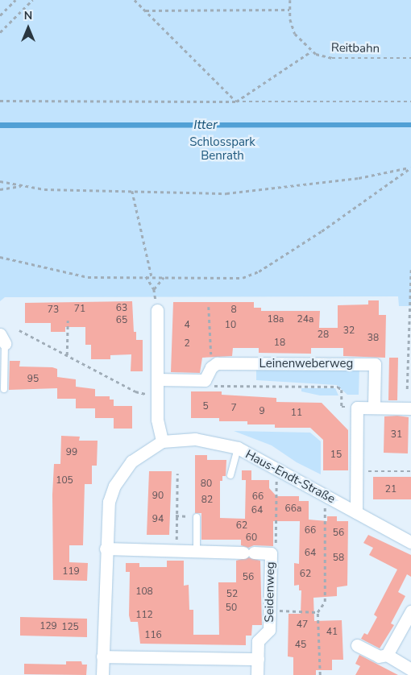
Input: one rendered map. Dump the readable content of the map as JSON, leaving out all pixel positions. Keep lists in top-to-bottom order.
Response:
{
  "streets": {
    "street": ["Leinenweberweg", "Haus-Endt-Straße", "Seidenweg"],
    "path": ["Reitbahn"]
  },
  "crossings": [
    ["Haus-Endt-Straße", "Seidenweg"]
  ],
  "water": ["Itter"],
  "parks": ["Schlosspark Benrath"],
  "house_numbers": [
    "63",
    "71",
    "73",
    "8",
    "18a",
    "24a",
    "65",
    "4",
    "10",
    "32",
    "28",
    "38",
    "18",
    "2",
    "95",
    "5",
    "7",
    "9",
    "11",
    "31",
    "99",
    "15",
    "105",
    "80",
    "21",
    "90",
    "66",
    "82",
    "66a",
    "64",
    "94",
    "62",
    "66",
    "56",
    "60",
    "64",
    "58",
    "119",
    "62",
    "56",
    "108",
    "52",
    "50",
    "112",
    "47",
    "129",
    "125",
    "41",
    "116",
    "45"
  ],
  "north": "top"
}
